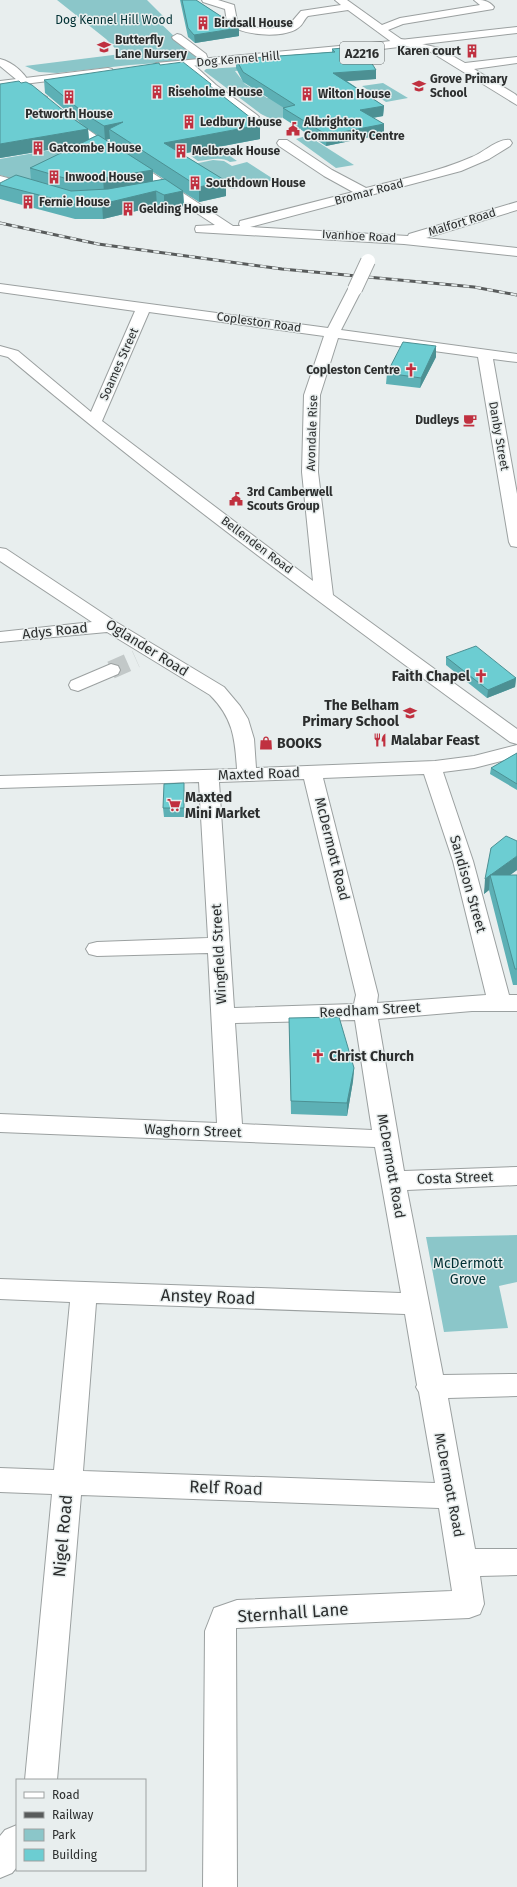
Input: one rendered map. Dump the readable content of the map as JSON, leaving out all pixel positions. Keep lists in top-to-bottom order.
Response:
{
  "streets": {
    "street": [
      "A2216",
      "Dog Kennel Hill",
      "Bromar Road",
      "Malfort Road",
      "Ivanhoe Road",
      "Copleston Road",
      "Soames Street",
      "Avondale Rise",
      "Danby Street",
      "Bellenden Road",
      "Adys Road",
      "Oglander Road",
      "Maxted Road",
      "McDermott Road",
      "Sandison Street",
      "Wingfield Street",
      "Reedham Street",
      "Waghorn Street",
      "Costa Street",
      "Anstey Road",
      "Relf Road",
      "Nigel Road",
      "Sternhall Lane"
    ]
  },
  "crossings": [
    ["A2216", "Dog Kennel Hill"],
    ["Bromar Road", "Ivanhoe Road"],
    ["Malfort Road", "Ivanhoe Road"],
    ["Ivanhoe Road", "Avondale Rise"],
    ["Copleston Road", "Soames Street"],
    ["Copleston Road", "Avondale Rise"],
    ["Copleston Road", "Danby Street"],
    ["Soames Street", "Bellenden Road"],
    ["Avondale Rise", "Bellenden Road"],
    ["Adys Road", "Oglander Road"],
    ["Oglander Road", "Maxted Road"],
    ["Maxted Road", "McDermott Road"],
    ["Maxted Road", "Sandison Street"],
    ["Maxted Road", "Wingfield Street"],
    ["McDermott Road", "Reedham Street"],
    ["McDermott Road", "Waghorn Street"],
    ["McDermott Road", "Costa Street"],
    ["McDermott Road", "Anstey Road"],
    ["McDermott Road", "Relf Road"],
    ["McDermott Road", "Sternhall Lane"],
    ["Sandison Street", "Reedham Street"],
    ["Wingfield Street", "Reedham Street"],
    ["Wingfield Street", "Waghorn Street"],
    ["Anstey Road", "Nigel Road"],
    ["Relf Road", "Nigel Road"]
  ],
  "parks": ["Dog Kennel Hill Wood", "McDermott Grove"],
  "places": {
    "building": [
      "Birdsall House",
      "Karen court",
      "Riseholme House",
      "Wilton House",
      "Petworth House",
      "Ledbury House",
      "Gatcombe House",
      "Melbreak House",
      "Inwood House",
      "Southdown House",
      "Fernie House",
      "Gelding House"
    ],
    "school or university": ["Butterfly Lane Nursery", "Grove Primary School", "The Belham Primary School"],
    "public building": ["Albrighton Community Centre", "3rd Camberwell Scouts Group"],
    "church": ["Copleston Centre", "Faith Chapel", "Christ Church"],
    "cafe": ["Dudleys"],
    "restaurant": ["Malabar Feast"],
    "shop": ["BOOKS"],
    "supermarket": ["Maxted Mini Market"]
  },
  "legend": [
    "Road",
    "Railway",
    "Park",
    "Building"
  ]
}
